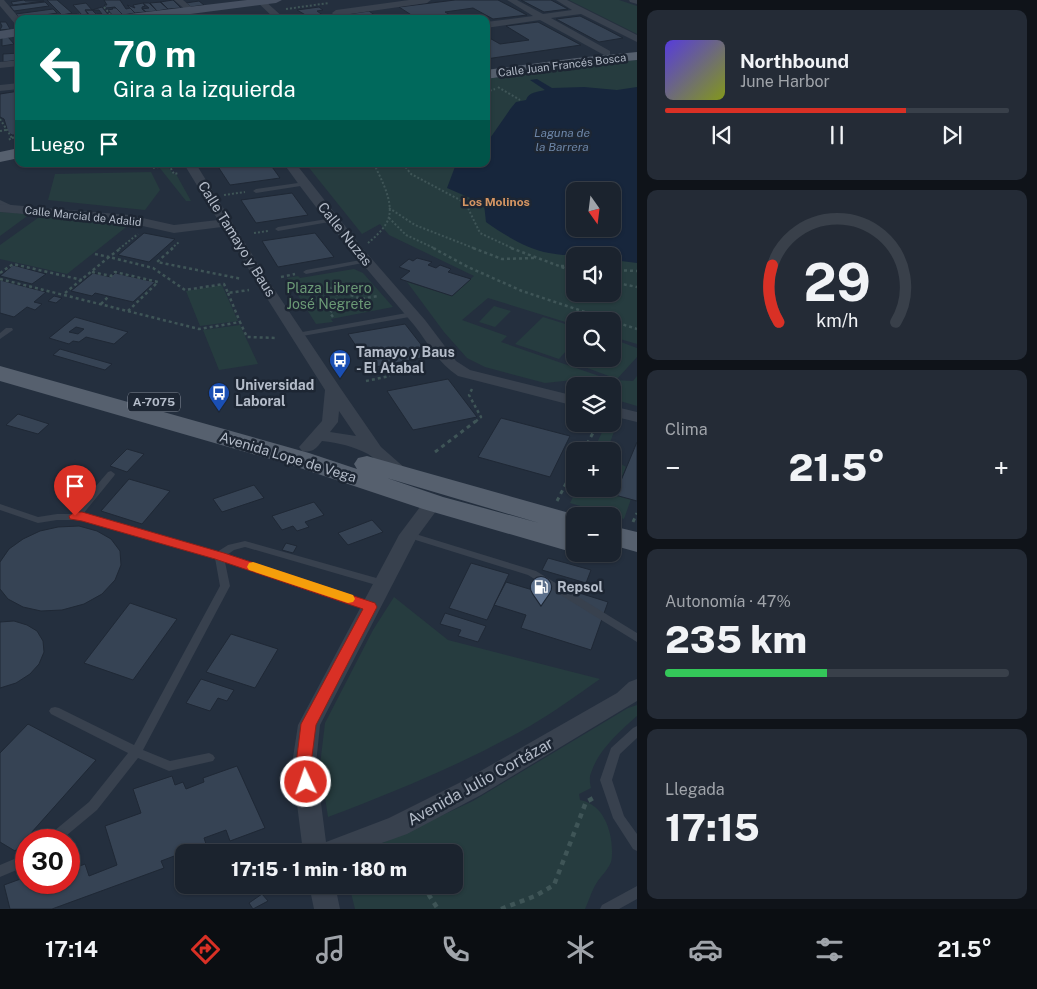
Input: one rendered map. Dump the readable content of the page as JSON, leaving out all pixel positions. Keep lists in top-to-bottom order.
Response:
{
  "streets": {
    "main road": ["Calle Juan Francés Bosca", "A-7075", "Avenida Lope de Vega"],
    "street": [
      "Calle Marcial de Adalid",
      "Calle Nuzas",
      "Calle Tamayo y Baus",
      "Avenida Julio Cortázar"
    ]
  },
  "crossings": [
    ["Calle Marcial de Adalid", "Calle Tamayo y Baus"],
    ["Calle Tamayo y Baus", "Avenida Lope de Vega"]
  ],
  "districts": ["Los Molinos"],
  "water": ["Laguna de la Barrera"],
  "parks": ["Plaza Librero José Negrete"],
  "places": {
    "bus stop": ["Tamayo y Baus - El Atabal", "Universidad Laboral"],
    "fuel station": ["Repsol"]
  },
  "north": "bottom",
  "page": {
    "turn": ["70 m", "Gira a la izquierda"],
    "song": ["Northbound", "June Harbor"],
    "then": "Luego",
    "map_buttons": ["+", "−"],
    "tile": [
      "Clima",
      ["Autonomía · 47%", "235 km"],
      ["Llegada", "17:15"]
    ],
    "heat": ["−", "21.5°", "+"],
    "limit": "30",
    "trip": "17:15 · 1 min · 180 m",
    "tabs": ["17:14", "21.5°"],
    "gauge": ["29", "km/h"]
  }
}
